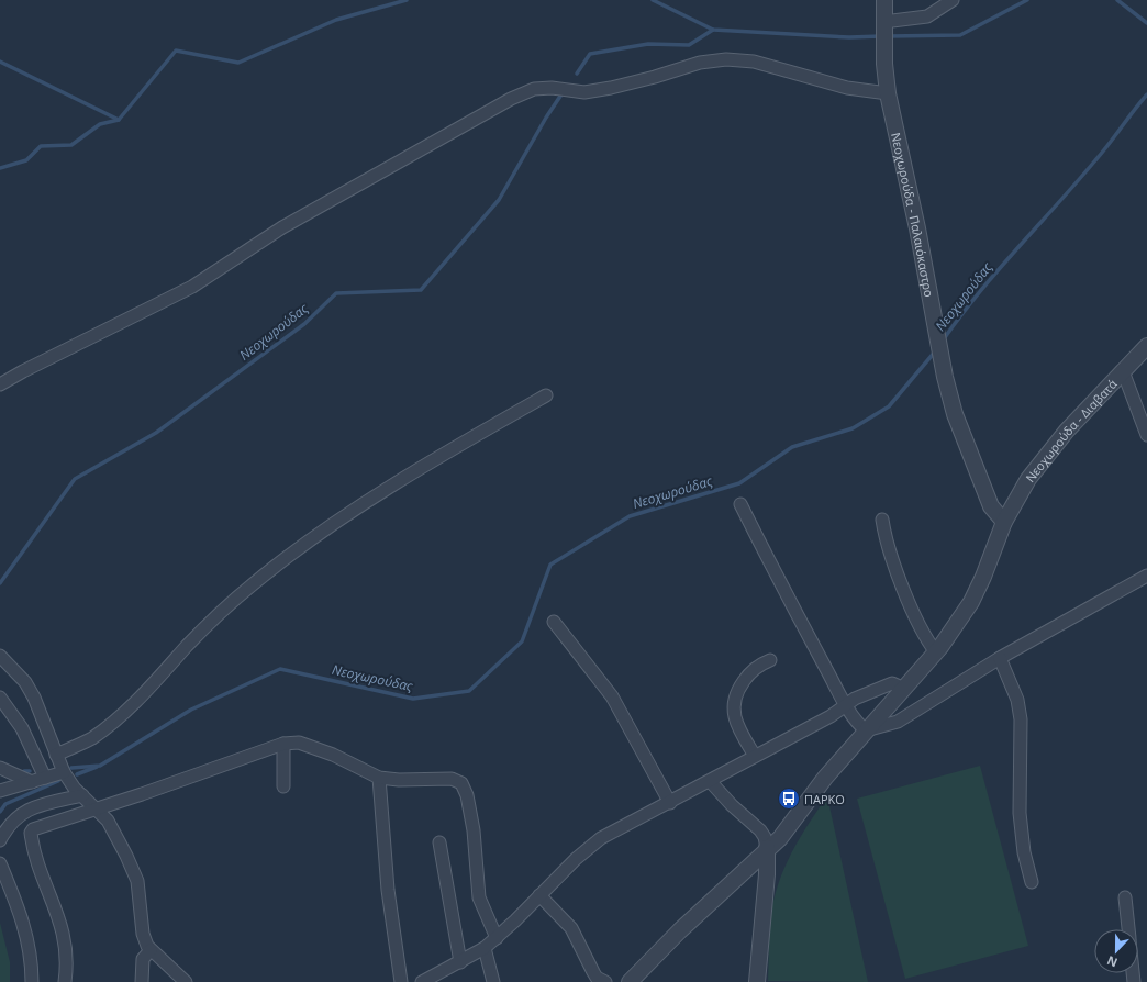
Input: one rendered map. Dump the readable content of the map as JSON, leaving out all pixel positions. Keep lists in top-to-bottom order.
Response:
{
  "streets": {
    "street": ["Νεοχωρούδα - Παλαιόκαστρο", "Νεοχωρούδα - Διαβατά"]
  },
  "crossings": [
    ["Νεοχωρούδα - Παλαιόκαστρο", "Νεοχωρούδα - Διαβατά"]
  ],
  "water": ["Νεοχωρούδας"],
  "places": {
    "bus stop": ["ΠΑΡΚΟ"]
  },
  "north": "bottom"
}
